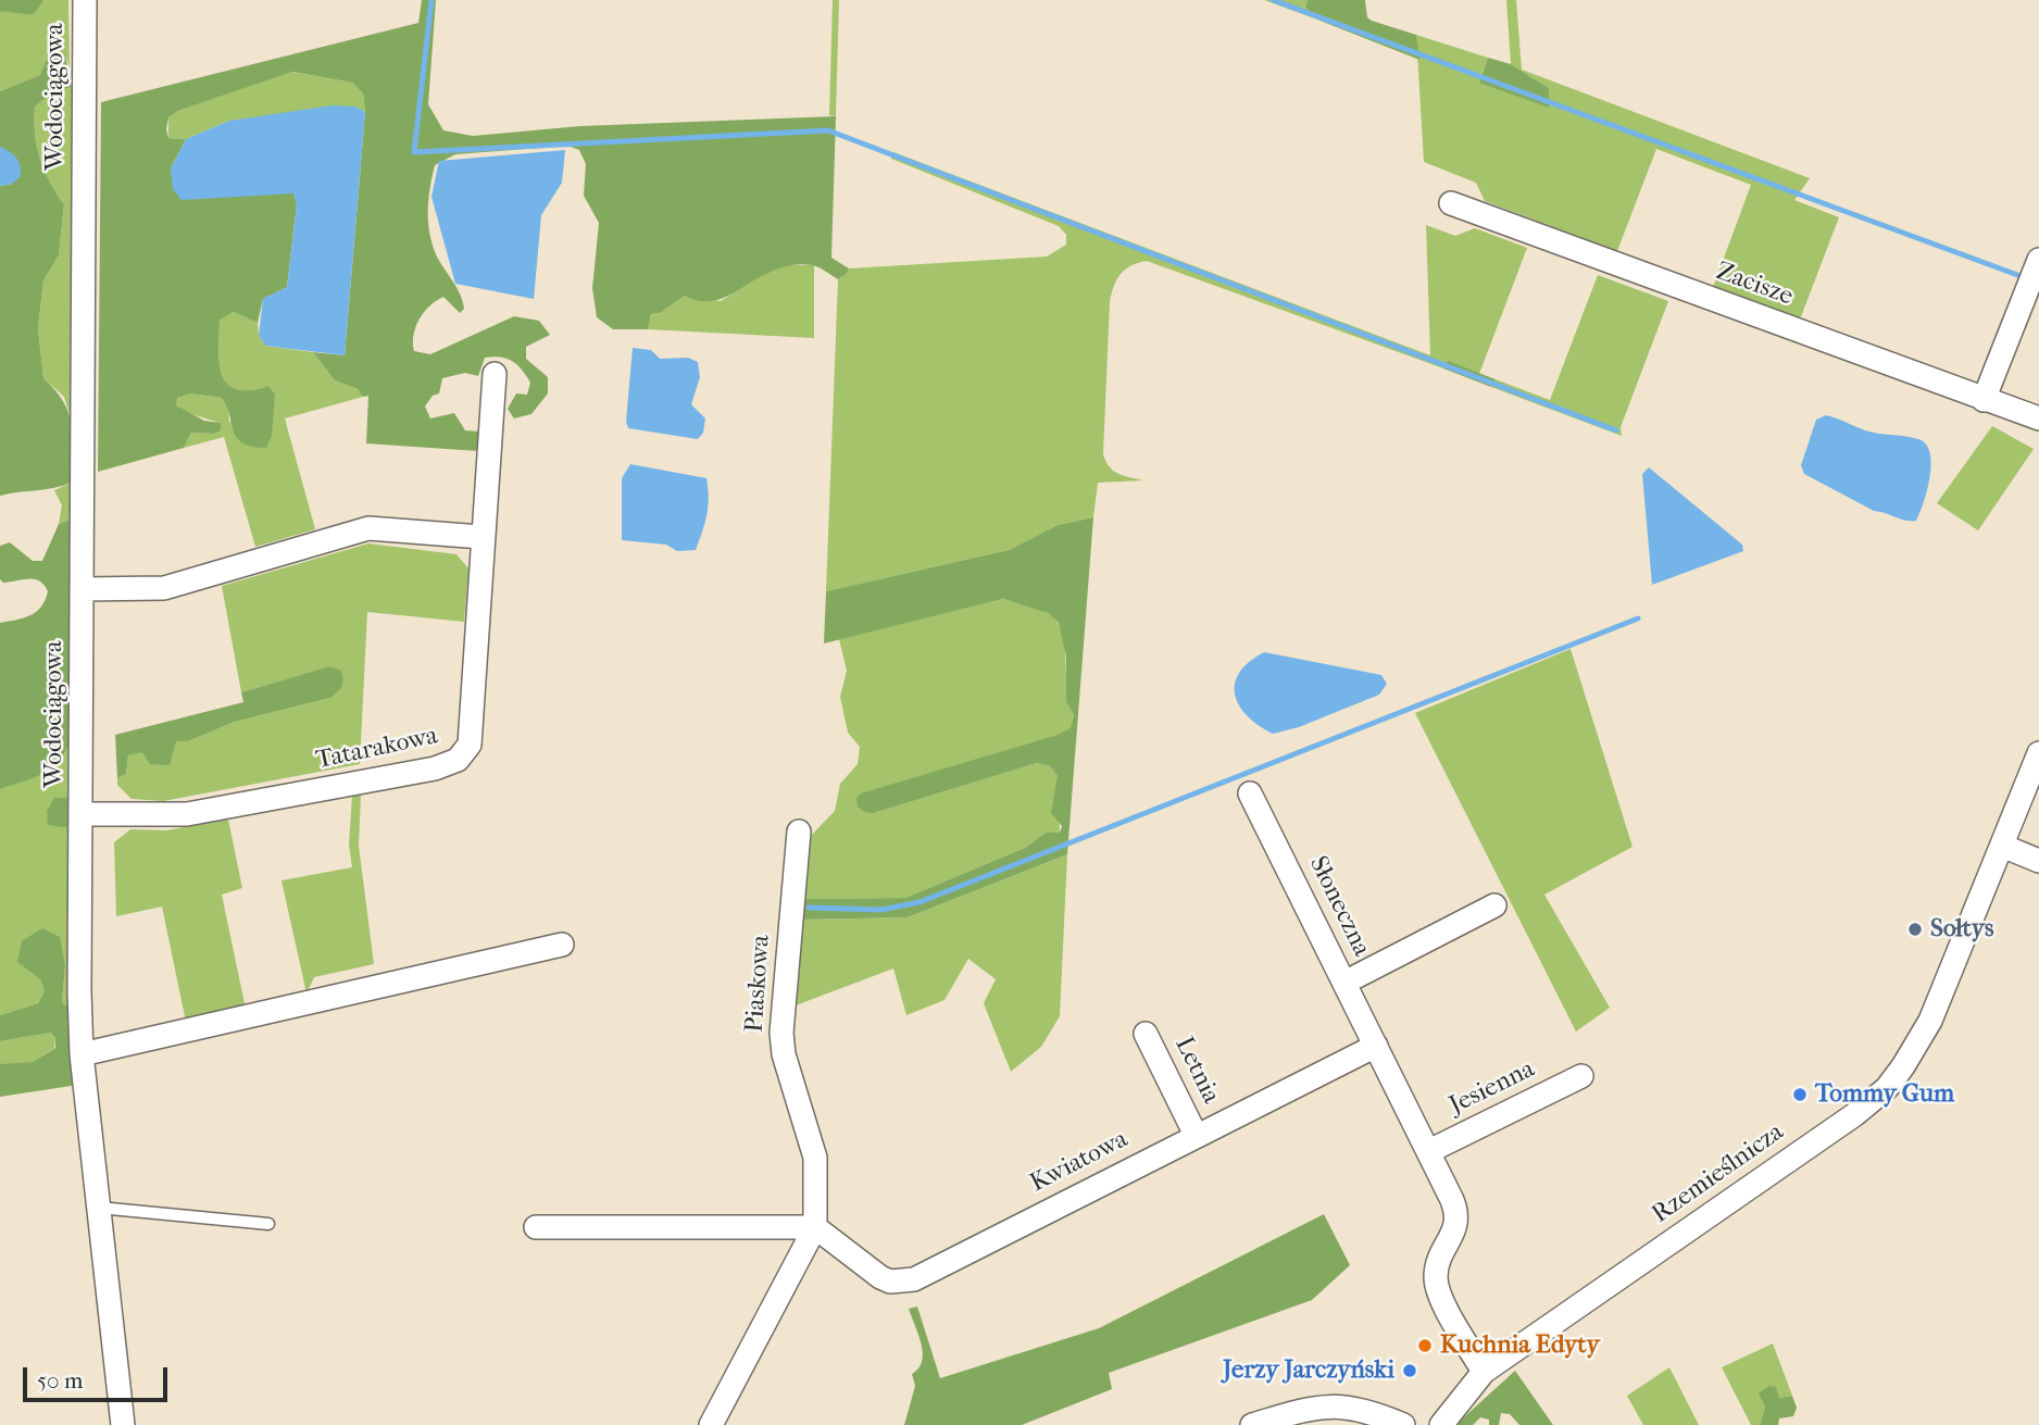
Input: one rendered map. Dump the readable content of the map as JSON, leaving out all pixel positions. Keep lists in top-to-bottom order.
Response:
{
  "streets": {
    "street": [
      "Wodociągowa",
      "Zacisze",
      "Tatarakowa",
      "Słoneczna",
      "Piaskowa",
      "Letnia",
      "Jesienna",
      "Kwiatowa",
      "Rzemieślnicza"
    ]
  },
  "crossings": [
    ["Wodociągowa", "Tatarakowa"],
    ["Słoneczna", "Jesienna"],
    ["Słoneczna", "Kwiatowa"],
    ["Słoneczna", "Rzemieślnicza"],
    ["Piaskowa", "Kwiatowa"],
    ["Letnia", "Kwiatowa"]
  ],
  "places": [
    "Sołtys",
    "Tommy Gum",
    "Kuchnia Edyty",
    "Jerzy Jarczyński"
  ],
  "scale_bar": "50 m"
}
